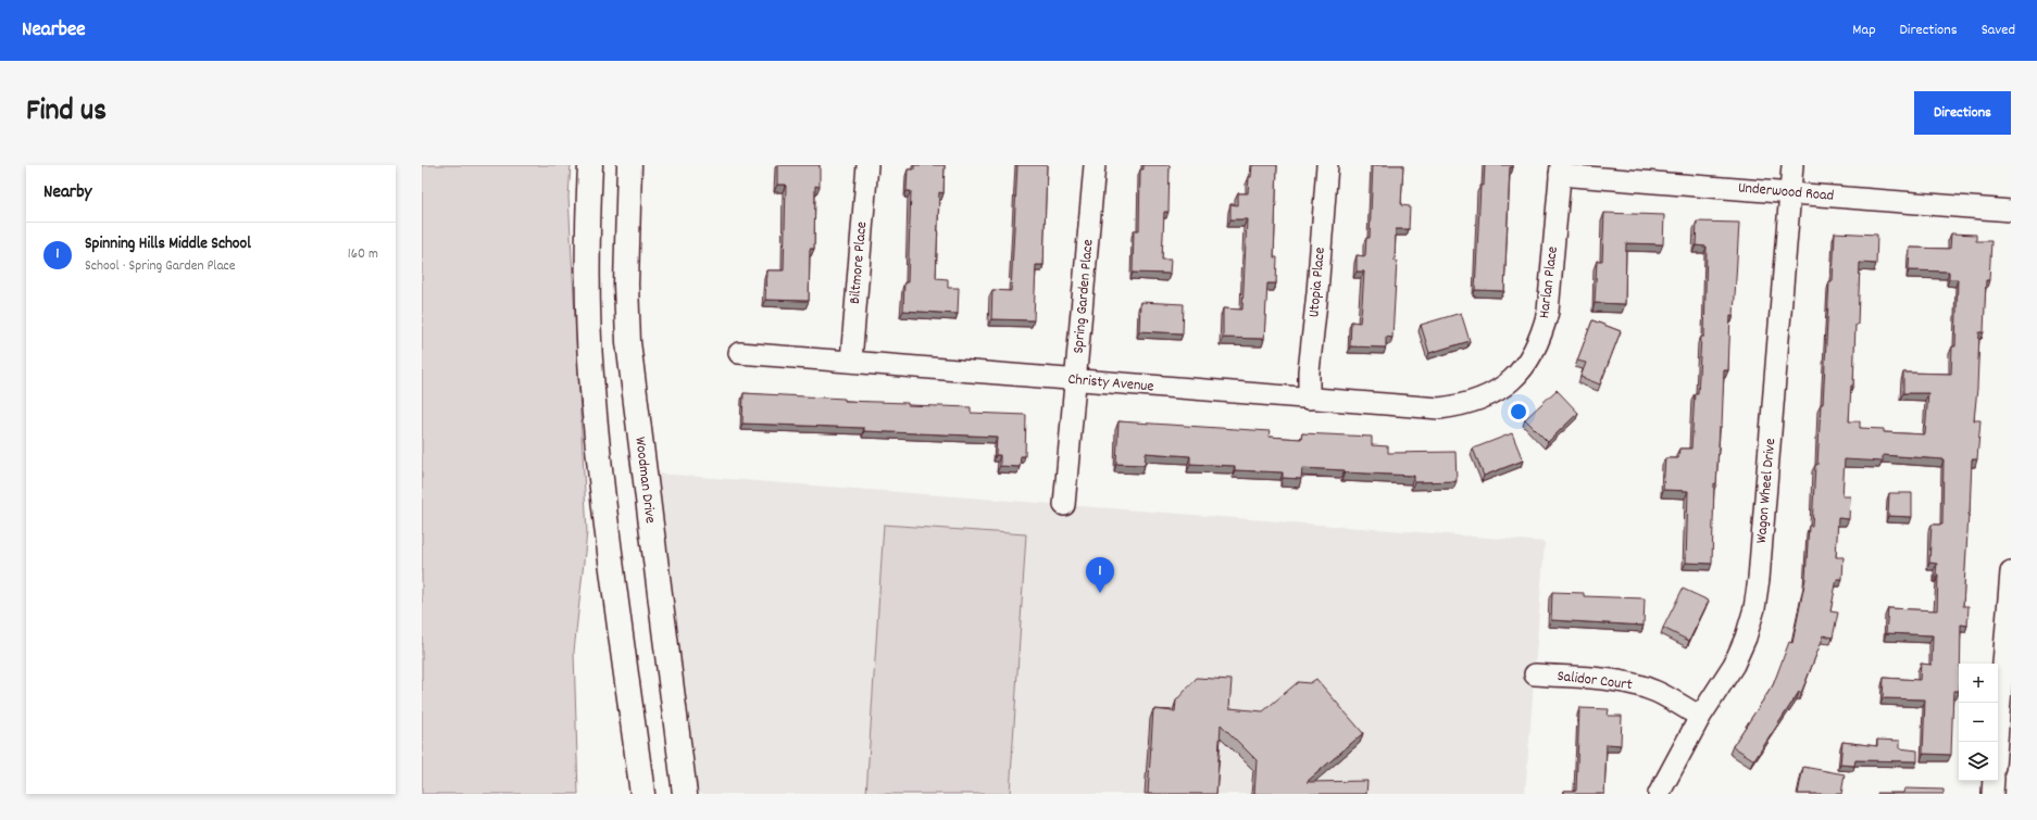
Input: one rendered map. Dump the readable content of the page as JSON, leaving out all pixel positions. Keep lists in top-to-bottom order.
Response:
{
  "streets": {
    "main road": ["Woodman Drive"],
    "street": [
      "Underwood Road",
      "Biltmore Place",
      "Utopia Place",
      "Harlan Place",
      "Spring Garden Place",
      "Christy Avenue",
      "Wagon Wheel Drive",
      "Salidor Court"
    ]
  },
  "crossings": [
    ["Underwood Road", "Harlan Place"],
    ["Underwood Road", "Wagon Wheel Drive"],
    ["Biltmore Place", "Christy Avenue"],
    ["Utopia Place", "Christy Avenue"],
    ["Harlan Place", "Christy Avenue"],
    ["Spring Garden Place", "Christy Avenue"],
    ["Wagon Wheel Drive", "Salidor Court"]
  ],
  "page": {
    "header": "Nearbee",
    "nav": ["Map", "Directions", "Saved"],
    "title": "Find us",
    "buttons": "Directions",
    "heading": "Nearby",
    "list": [
      {
        "mark": "1",
        "name": "Spinning Hills Middle School",
        "note": "School · Spring Garden Place",
        "value": "160 m"
      }
    ],
    "pins": "1",
    "map_buttons": ["+", "−"]
  }
}
